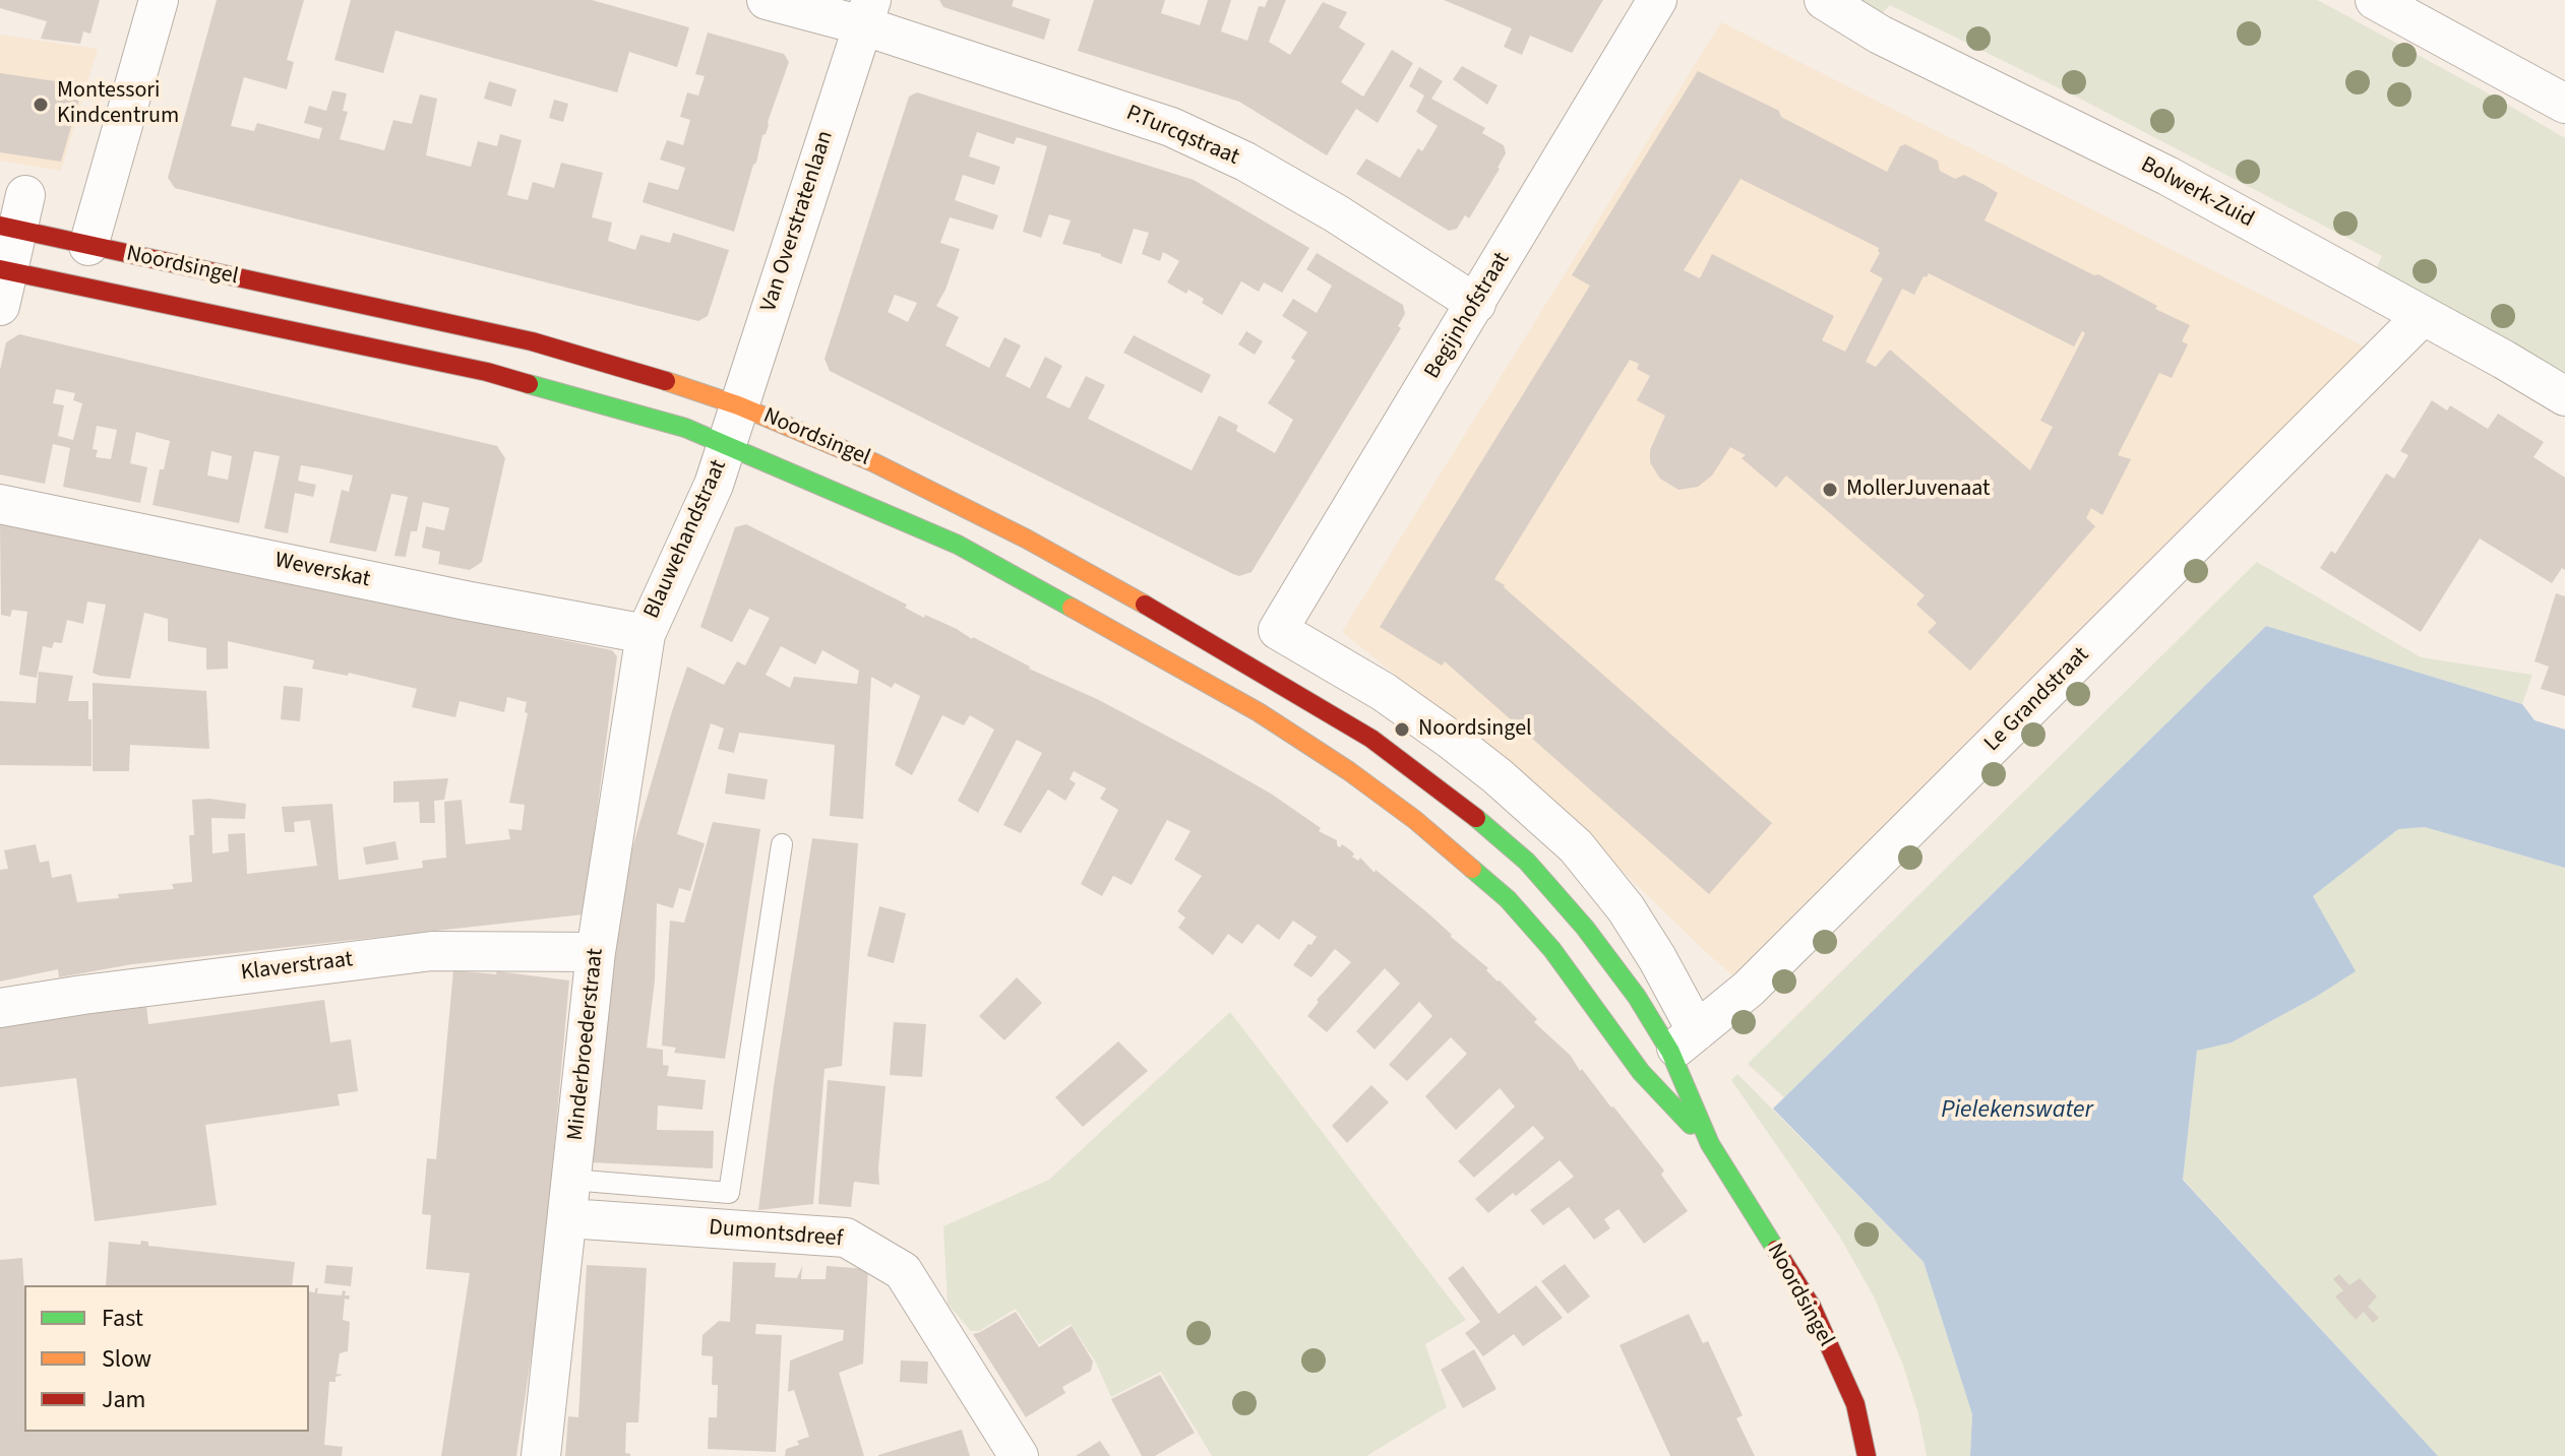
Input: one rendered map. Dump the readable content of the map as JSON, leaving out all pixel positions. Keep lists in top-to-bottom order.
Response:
{
  "streets": {
    "street": [
      "P.Turcqstraat",
      "Bolwerk-Zuid",
      "Van Overstratenlaan",
      "Noordsingel",
      "Begijnhofstraat",
      "Blauwehandstraat",
      "Weverskat",
      "Le Grandstraat",
      "Klaverstraat",
      "Minderbroederstraat",
      "Dumontsdreef"
    ]
  },
  "crossings": [
    ["P.Turcqstraat", "Van Overstratenlaan"],
    ["P.Turcqstraat", "Begijnhofstraat"],
    ["Bolwerk-Zuid", "Le Grandstraat"],
    ["Van Overstratenlaan", "Noordsingel"],
    ["Van Overstratenlaan", "Blauwehandstraat"],
    ["Noordsingel", "Begijnhofstraat"],
    ["Noordsingel", "Blauwehandstraat"],
    ["Noordsingel", "Le Grandstraat"],
    ["Blauwehandstraat", "Weverskat"],
    ["Blauwehandstraat", "Minderbroederstraat"],
    ["Weverskat", "Minderbroederstraat"],
    ["Klaverstraat", "Minderbroederstraat"],
    ["Minderbroederstraat", "Dumontsdreef"]
  ],
  "water": ["Pielekenswater"],
  "places": ["Montessori Kindcentrum", "MollerJuvenaat", "Noordsingel"],
  "legend": ["Fast", "Slow", "Jam"]
}
